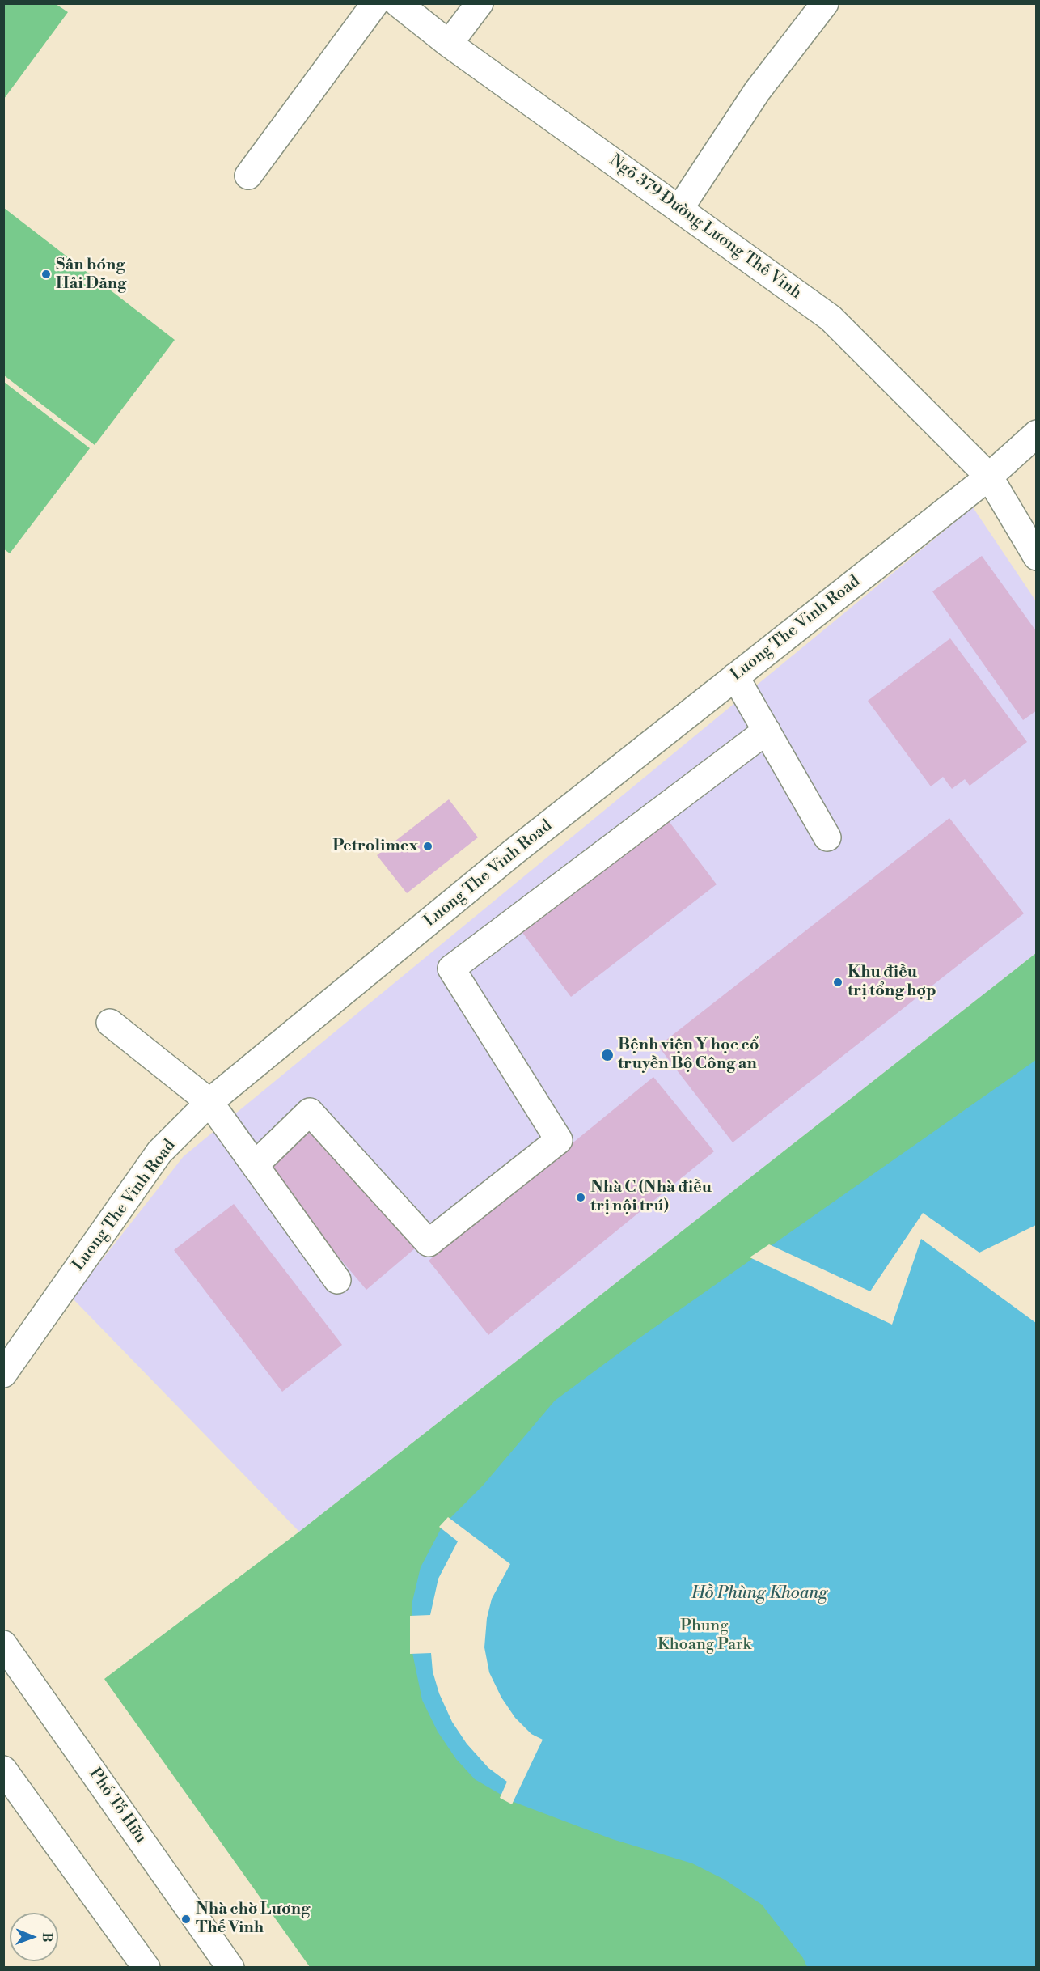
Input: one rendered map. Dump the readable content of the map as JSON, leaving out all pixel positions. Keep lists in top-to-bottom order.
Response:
{
  "streets": {
    "street": ["Ngõ 379 Đường Lương Thế Vinh", "Luong The Vinh Road", "Phố Tố Hữu"]
  },
  "crossings": [
    ["Ngõ 379 Đường Lương Thế Vinh", "Luong The Vinh Road"]
  ],
  "water": ["Hồ Phùng Khoang"],
  "parks": ["Phung Khoang Park"],
  "places": [
    "Sân bóng Hải Đăng",
    "Petrolimex",
    "Khu điều trị tổng hợp",
    "Bệnh viện Y học cổ truyền Bộ Công an",
    "Nhà C (Nhà điều trị nội trú)",
    "Nhà chờ Lương Thế Vinh"
  ],
  "north": "right"
}
